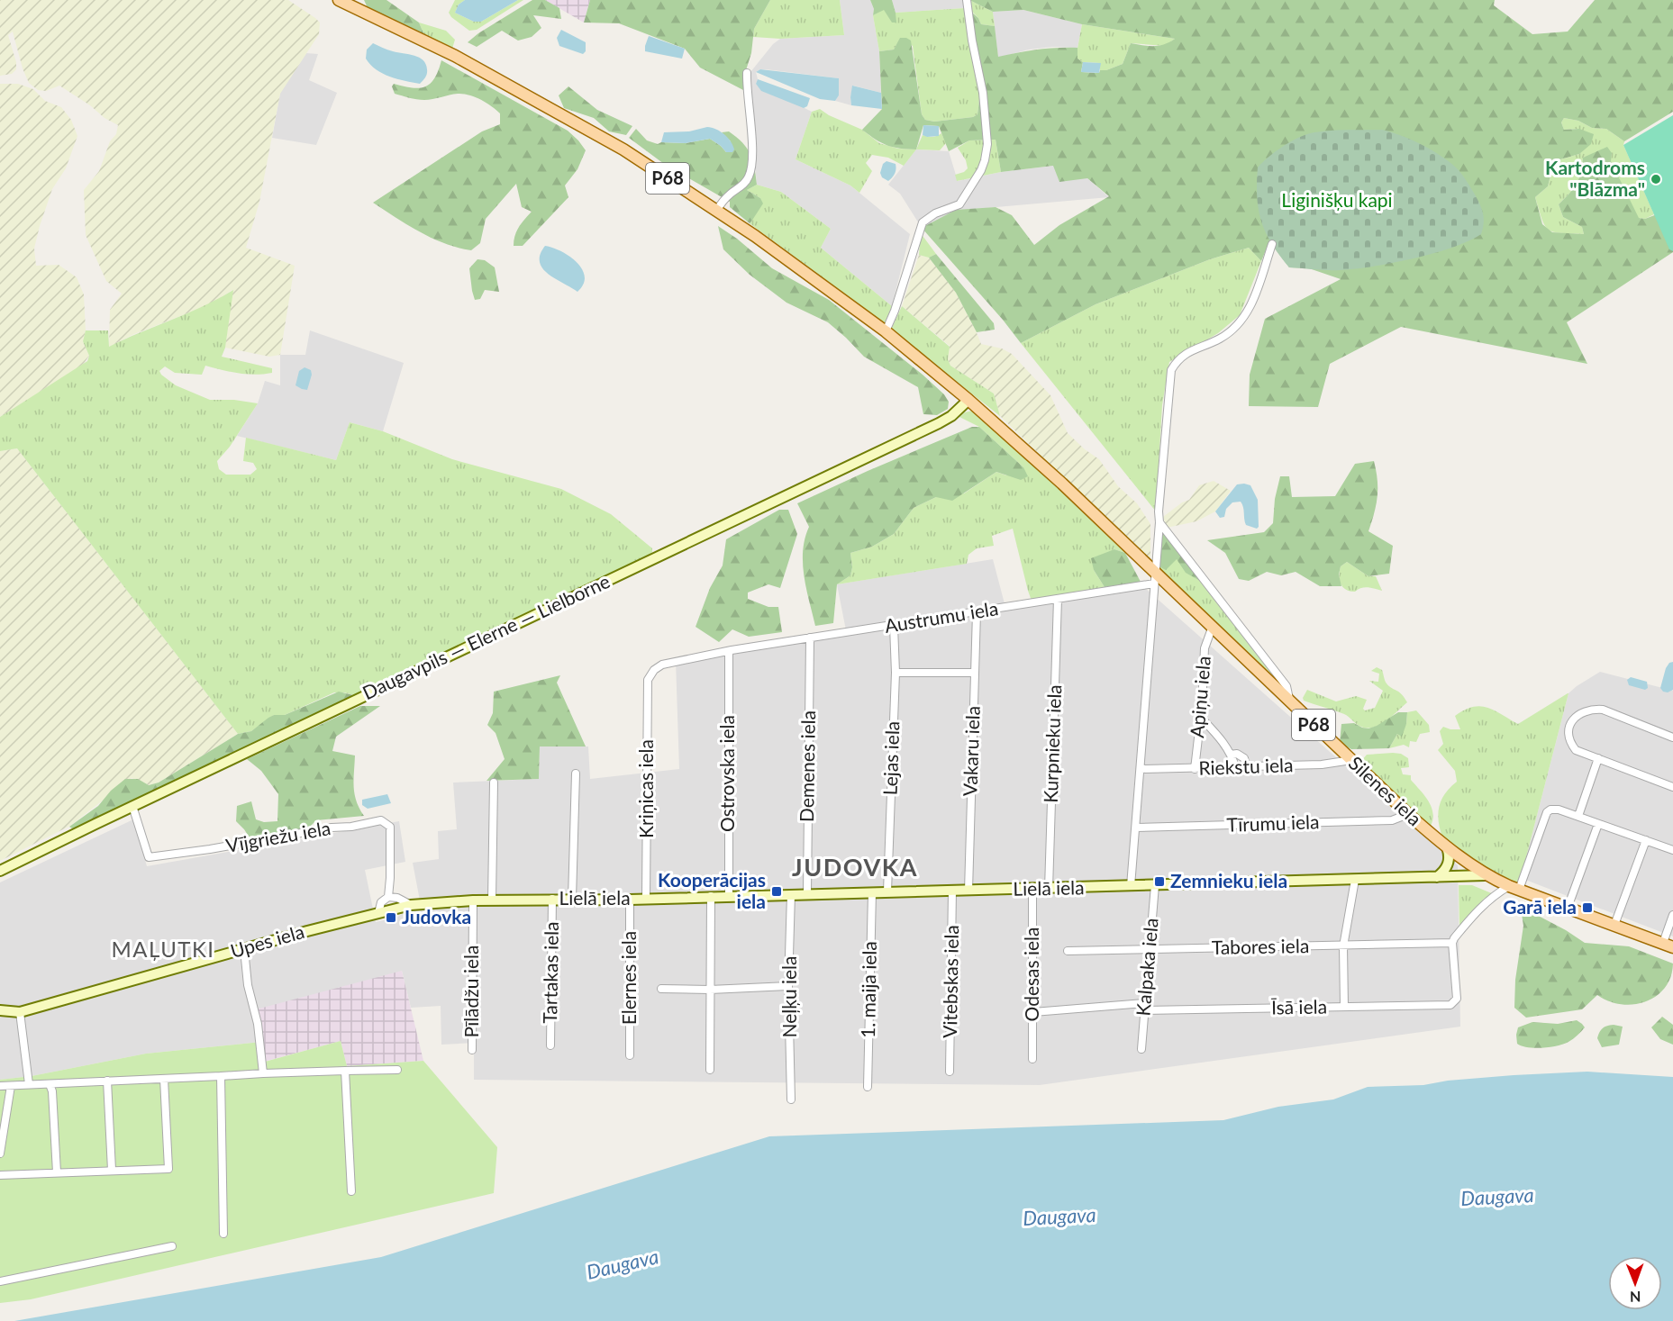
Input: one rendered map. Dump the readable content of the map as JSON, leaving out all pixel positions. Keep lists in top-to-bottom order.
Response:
{
  "streets": {
    "main road": ["P68", "Silenes iela", "Lielā iela"],
    "street": [
      "Austrumu iela",
      "Daugavpils — Elerne — Lielborne",
      "Apiņu iela",
      "Kurpnieku iela",
      "Vakaru iela",
      "Lejas iela",
      "Demenes iela",
      "Riekstu iela",
      "Ostrovska iela",
      "Kriņicas iela",
      "Tīrumu iela",
      "Vījgriežu iela",
      "Upes iela",
      "Tabores iela",
      "Kalpaka iela",
      "Tartakas iela",
      "Odesas iela",
      "Elernes iela",
      "Vitebskas iela",
      "1. maija iela",
      "Pīlādžu iela",
      "Neļķu iela",
      "Īsā iela"
    ]
  },
  "crossings": [
    ["P68", "Austrumu iela"],
    ["P68", "Daugavpils — Elerne — Lielborne"],
    ["P68", "Silenes iela"],
    ["Austrumu iela", "Kurpnieku iela"],
    ["Austrumu iela", "Vakaru iela"],
    ["Austrumu iela", "Lejas iela"],
    ["Austrumu iela", "Demenes iela"],
    ["Austrumu iela", "Ostrovska iela"],
    ["Austrumu iela", "Kriņicas iela"],
    ["Austrumu iela", "Silenes iela"],
    ["Daugavpils — Elerne — Lielborne", "Vījgriežu iela"],
    ["Apiņu iela", "Riekstu iela"],
    ["Apiņu iela", "Silenes iela"],
    ["Kurpnieku iela", "Lielā iela"],
    ["Vakaru iela", "Lielā iela"],
    ["Lejas iela", "Lielā iela"],
    ["Demenes iela", "Lielā iela"],
    ["Riekstu iela", "Silenes iela"],
    ["Ostrovska iela", "Lielā iela"],
    ["Kriņicas iela", "Lielā iela"],
    ["Silenes iela", "Tīrumu iela"],
    ["Silenes iela", "Lielā iela"],
    ["Lielā iela", "Upes iela"],
    ["Lielā iela", "Kalpaka iela"],
    ["Lielā iela", "Tartakas iela"],
    ["Lielā iela", "Odesas iela"],
    ["Lielā iela", "Elernes iela"],
    ["Lielā iela", "Vitebskas iela"],
    ["Lielā iela", "1. maija iela"],
    ["Lielā iela", "Pīlādžu iela"],
    ["Lielā iela", "Neļķu iela"],
    ["Tabores iela", "Kalpaka iela"],
    ["Tabores iela", "Īsā iela"],
    ["Kalpaka iela", "Īsā iela"],
    ["Odesas iela", "Īsā iela"]
  ],
  "districts": ["JUDOVKA", "MAĻUTKI"],
  "water": ["Daugava"],
  "parks": ["Liginišķu kapi"],
  "places": {
    "other": ["Kartodroms \"Blāzma\""],
    "transit": [
      "Zemnieku iela",
      "Kooperācijas iela",
      "Garā iela",
      "Judovka"
    ]
  },
  "north": "bottom"
}
